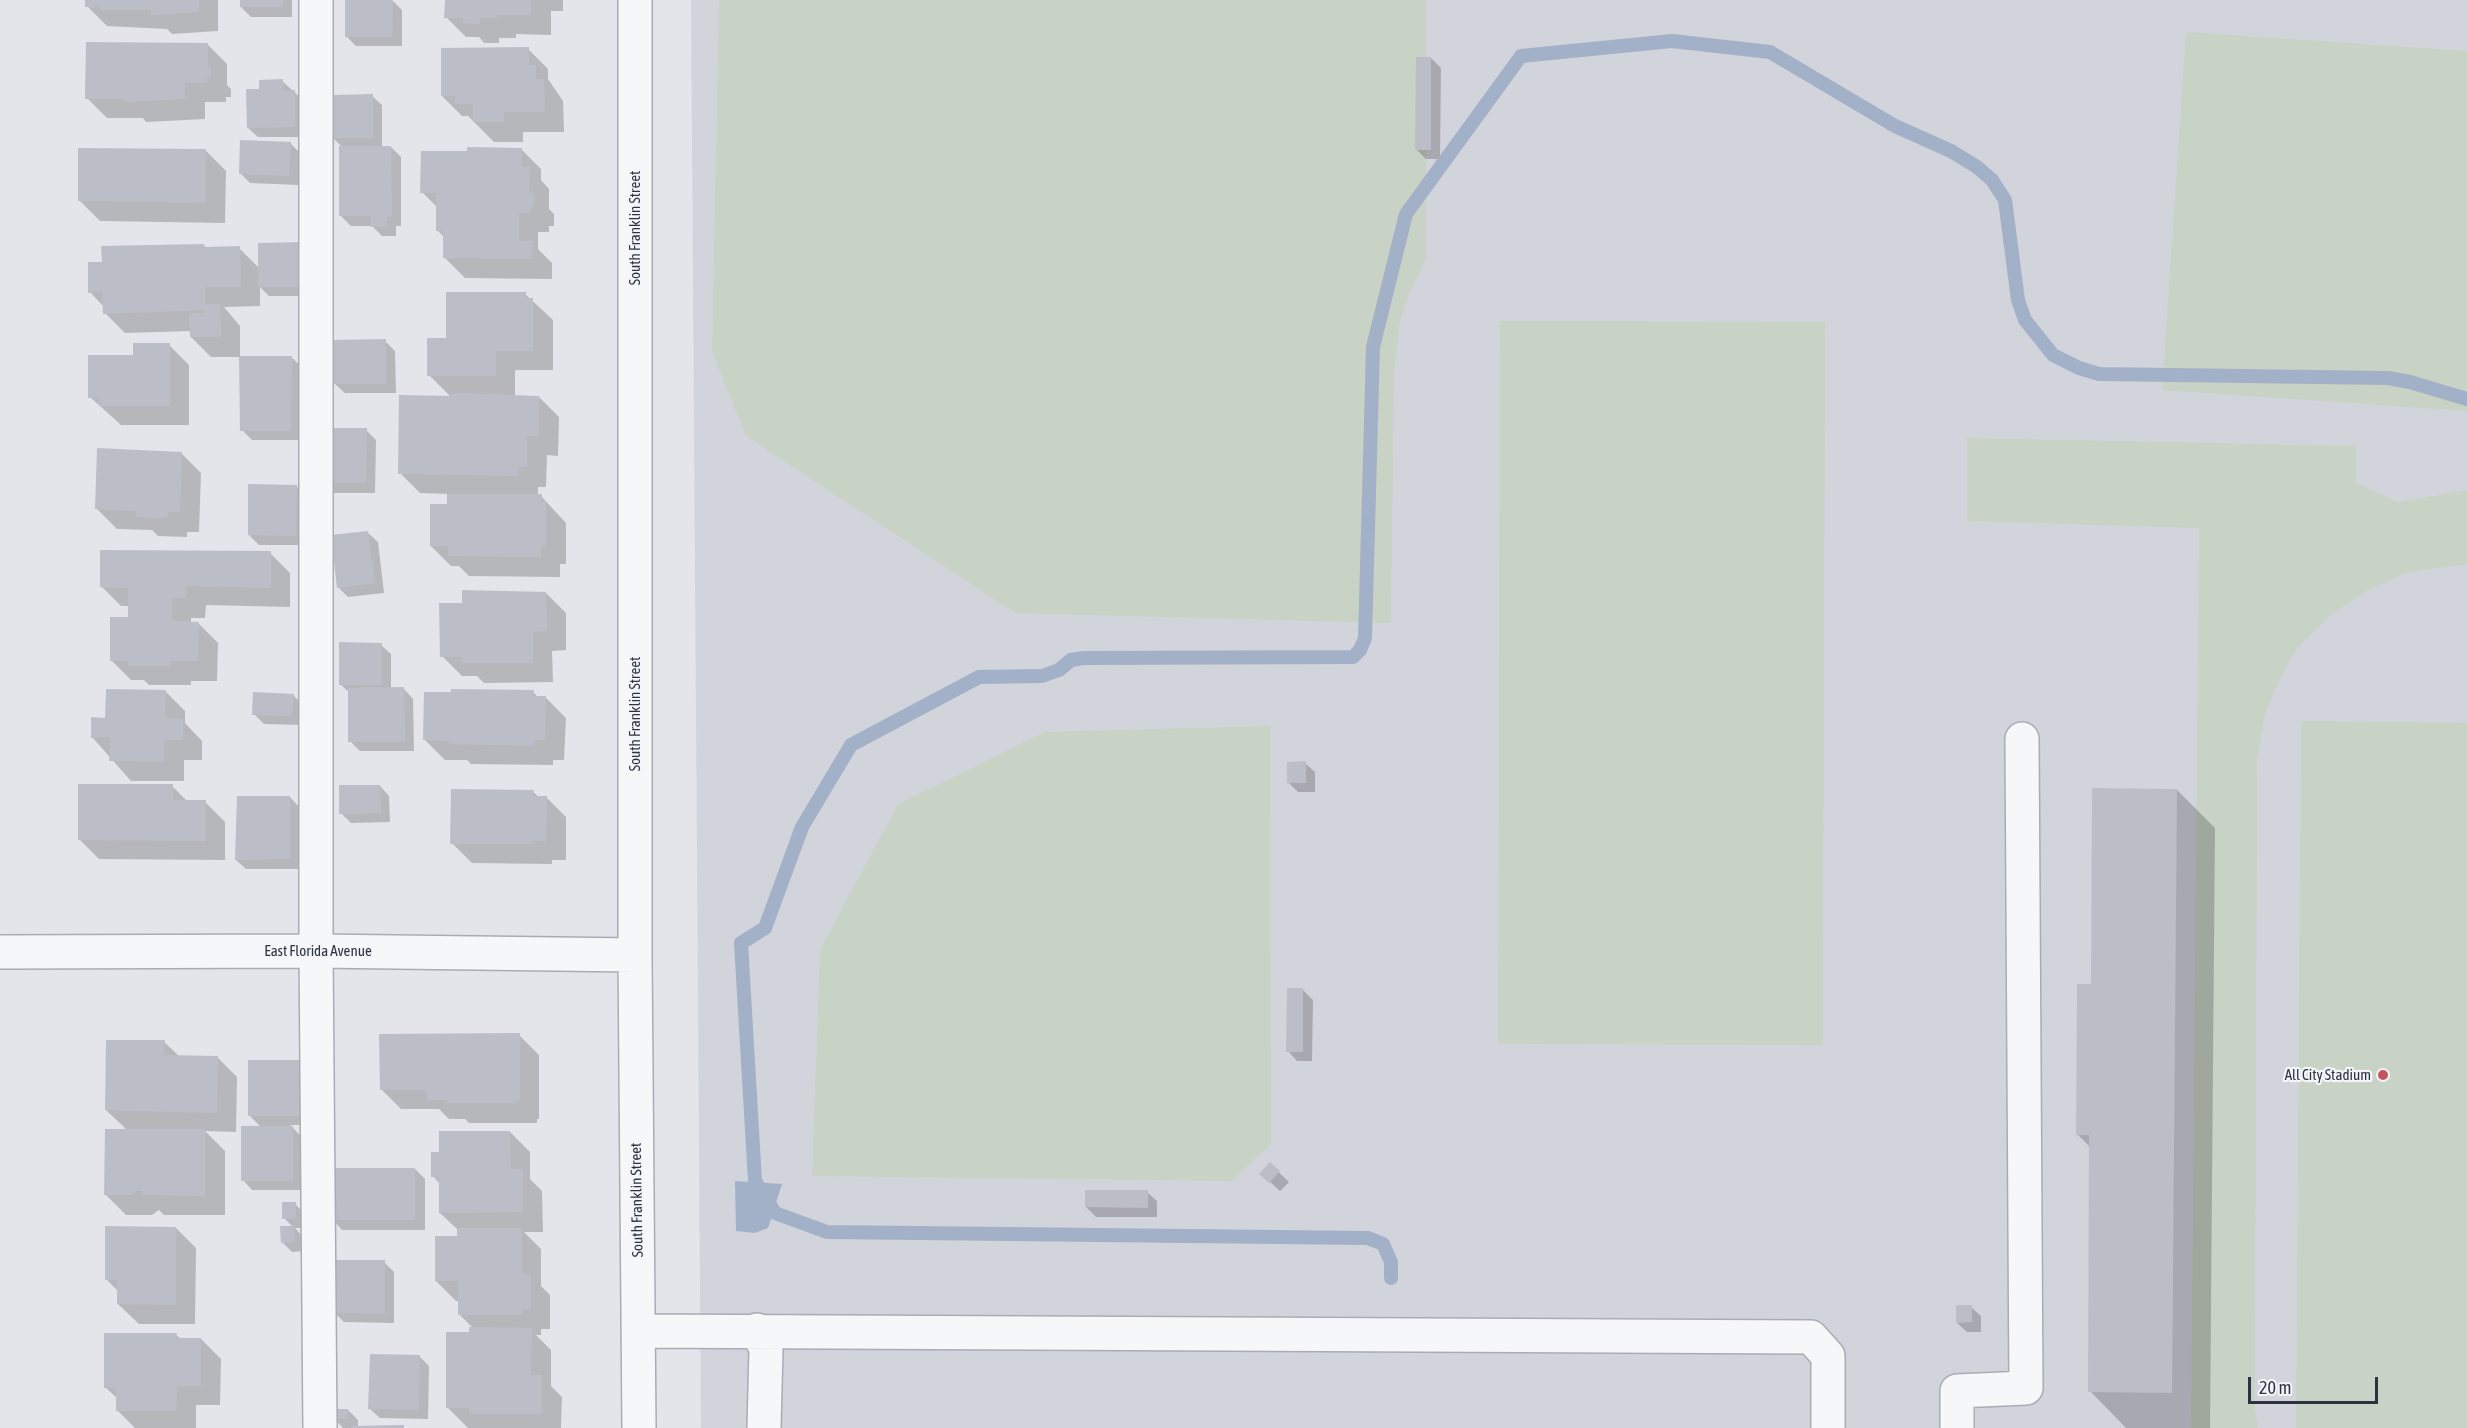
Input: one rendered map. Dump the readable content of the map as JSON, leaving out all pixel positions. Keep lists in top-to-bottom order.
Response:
{
  "streets": {
    "street": ["South Franklin Street", "East Florida Avenue"]
  },
  "crossings": [
    ["South Franklin Street", "East Florida Avenue"]
  ],
  "places": ["All City Stadium"],
  "scale_bar": "20 m"
}
